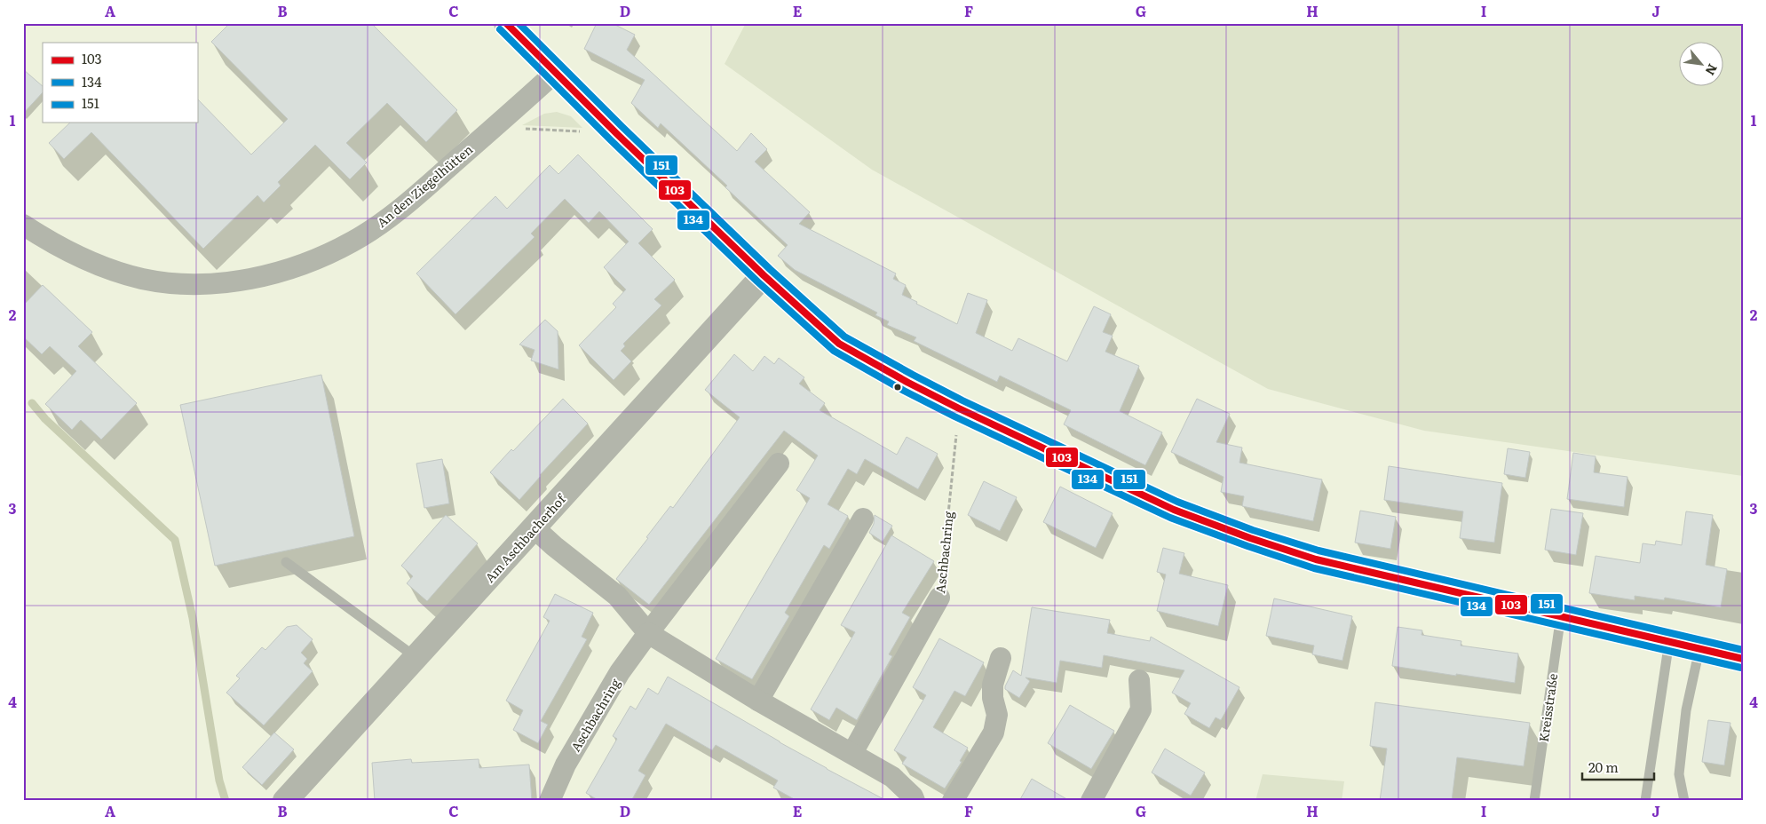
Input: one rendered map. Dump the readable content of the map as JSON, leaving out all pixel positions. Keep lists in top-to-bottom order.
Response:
{
  "streets": {
    "street": ["An den Ziegelhütten", "Am Aschbacherhof", "Aschbachring"],
    "lane": ["Kreisstraße"]
  },
  "lines": ["transit line 103", "transit line 151", "transit line 134"],
  "legend": ["103", "134", "151"],
  "scale_bar": "20 m",
  "north": "bottom right",
  "grid": {
    "columns": [
      "A",
      "B",
      "C",
      "D",
      "E",
      "F",
      "G",
      "H",
      "I",
      "J"
    ],
    "rows": [
      "1",
      "2",
      "3",
      "4"
    ]
  }
}
